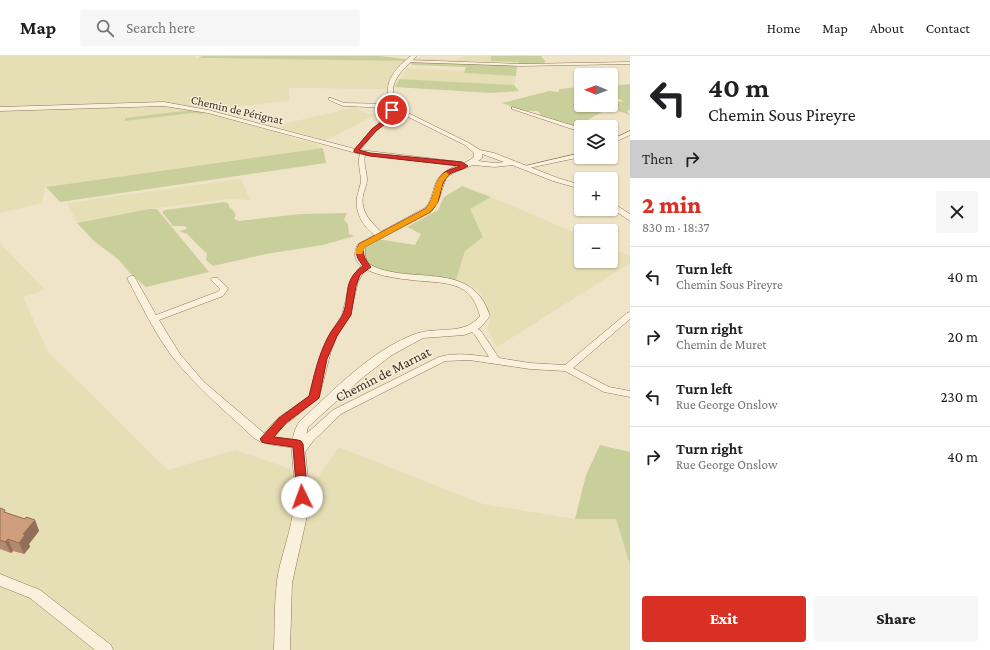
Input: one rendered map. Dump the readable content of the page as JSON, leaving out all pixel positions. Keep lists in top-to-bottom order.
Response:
{
  "streets": {
    "street": ["Chemin de Pérignat", "Chemin de Marnat"]
  },
  "north": "left",
  "page": {
    "header": "Map",
    "search": "Search here",
    "nav": [
      "Home",
      "Map",
      "About",
      "Contact"
    ],
    "turn": ["40 m", "Chemin Sous Pireyre"],
    "map_buttons": ["+", "−"],
    "then": "Then",
    "heading": ["2 min", "830 m · 18:37"],
    "list": [
      {
        "name": "Turn left",
        "note": "Chemin Sous Pireyre",
        "value": "40 m"
      },
      {
        "name": "Turn right",
        "note": "Chemin de Muret",
        "value": "20 m"
      },
      {
        "name": "Turn left",
        "note": "Rue George Onslow",
        "value": "230 m"
      },
      {
        "name": "Turn right",
        "note": "Rue George Onslow",
        "value": "40 m"
      }
    ],
    "buttons": ["Exit", "Share"]
  }
}
